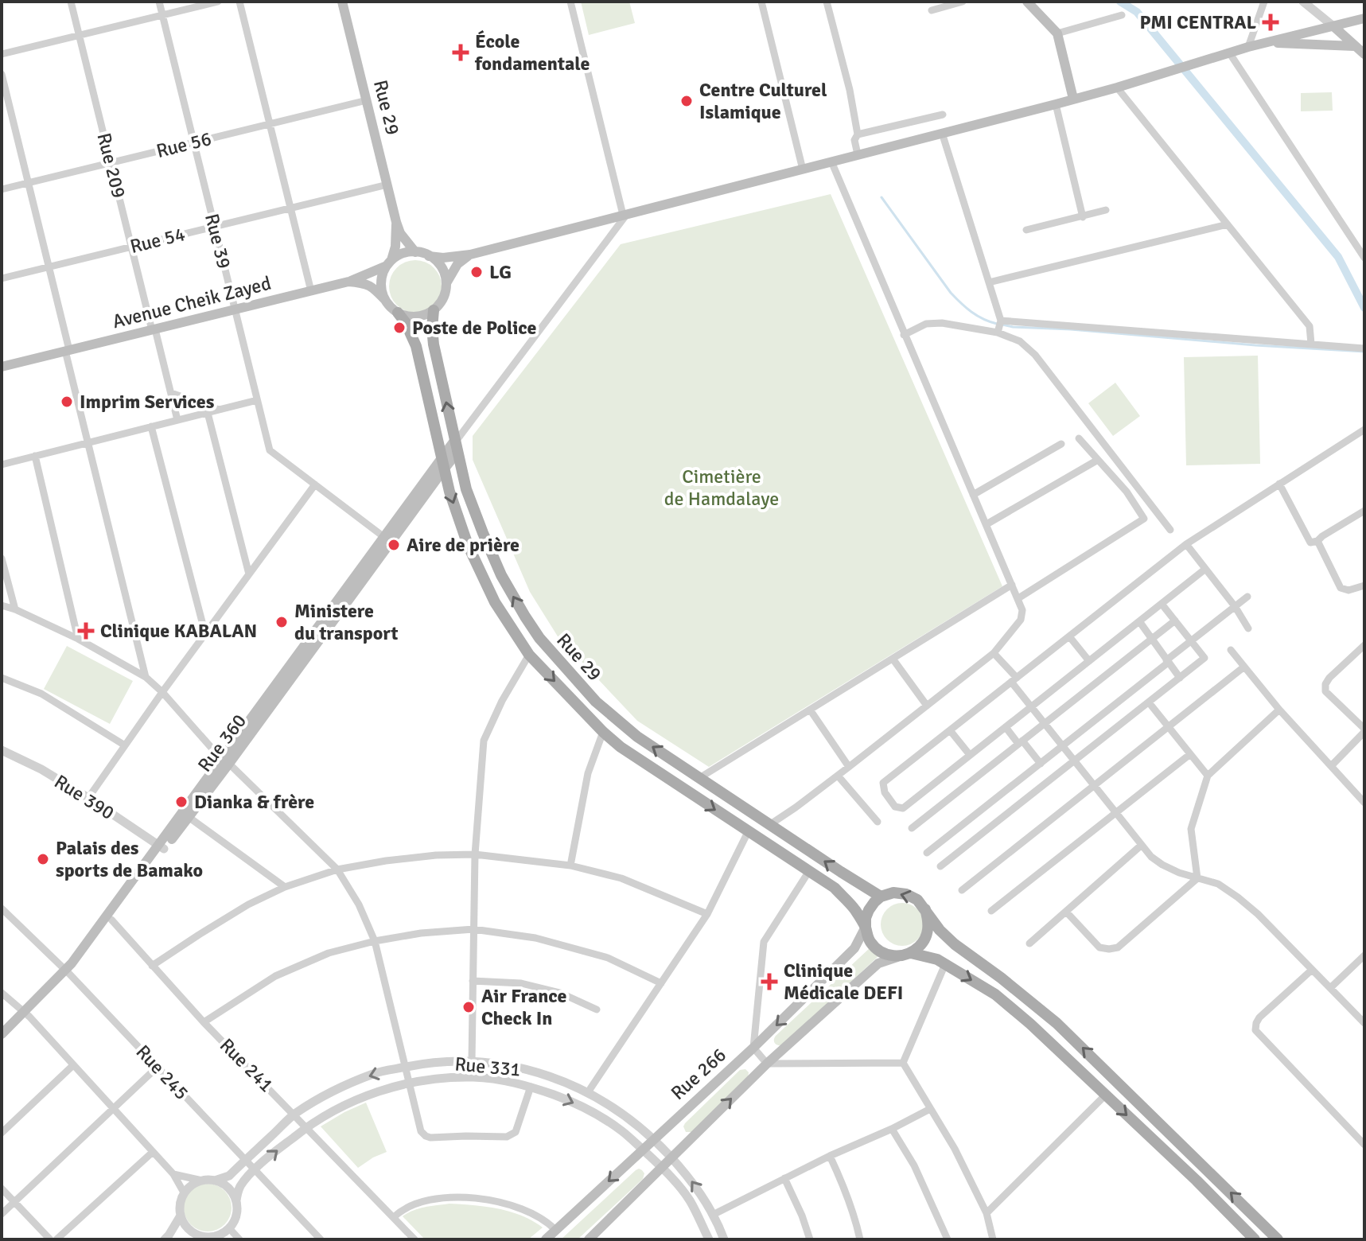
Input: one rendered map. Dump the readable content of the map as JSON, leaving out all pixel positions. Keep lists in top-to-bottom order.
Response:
{
  "streets": {
    "main road": [
      "Rue 29",
      "Avenue Cheik Zayed",
      "Rue 360",
      "Rue 266"
    ],
    "street": [
      "Rue 56",
      "Rue 209",
      "Rue 54",
      "Rue 39",
      "Rue 390",
      "Rue 241",
      "Rue 331",
      "Rue 245"
    ]
  },
  "crossings": [
    ["Rue 29", "Rue 56"],
    ["Rue 29", "Rue 54"],
    ["Rue 29", "Avenue Cheik Zayed"],
    ["Rue 29", "Rue 360"],
    ["Rue 29", "Rue 266"],
    ["Rue 56", "Rue 209"],
    ["Rue 56", "Rue 39"],
    ["Rue 209", "Rue 54"],
    ["Rue 209", "Avenue Cheik Zayed"],
    ["Rue 54", "Rue 39"],
    ["Rue 39", "Avenue Cheik Zayed"],
    ["Rue 360", "Rue 390"],
    ["Rue 360", "Rue 241"],
    ["Rue 360", "Rue 245"],
    ["Rue 241", "Rue 331"],
    ["Rue 331", "Rue 245"],
    ["Rue 331", "Rue 266"]
  ],
  "parks": ["Cimetière de Hamdalaye"],
  "places": {
    "health": [
      "PMI CENTRAL",
      "École fondamentale",
      "Clinique KABALAN",
      "Clinique Médicale DEFI"
    ],
    "other": [
      "Centre Culturel Islamique",
      "LG",
      "Poste de Police",
      "Imprim Services",
      "Aire de prière",
      "Ministere du transport",
      "Dianka & frère",
      "Palais des sports de Bamako",
      "Air France Check In"
    ]
  }
}
